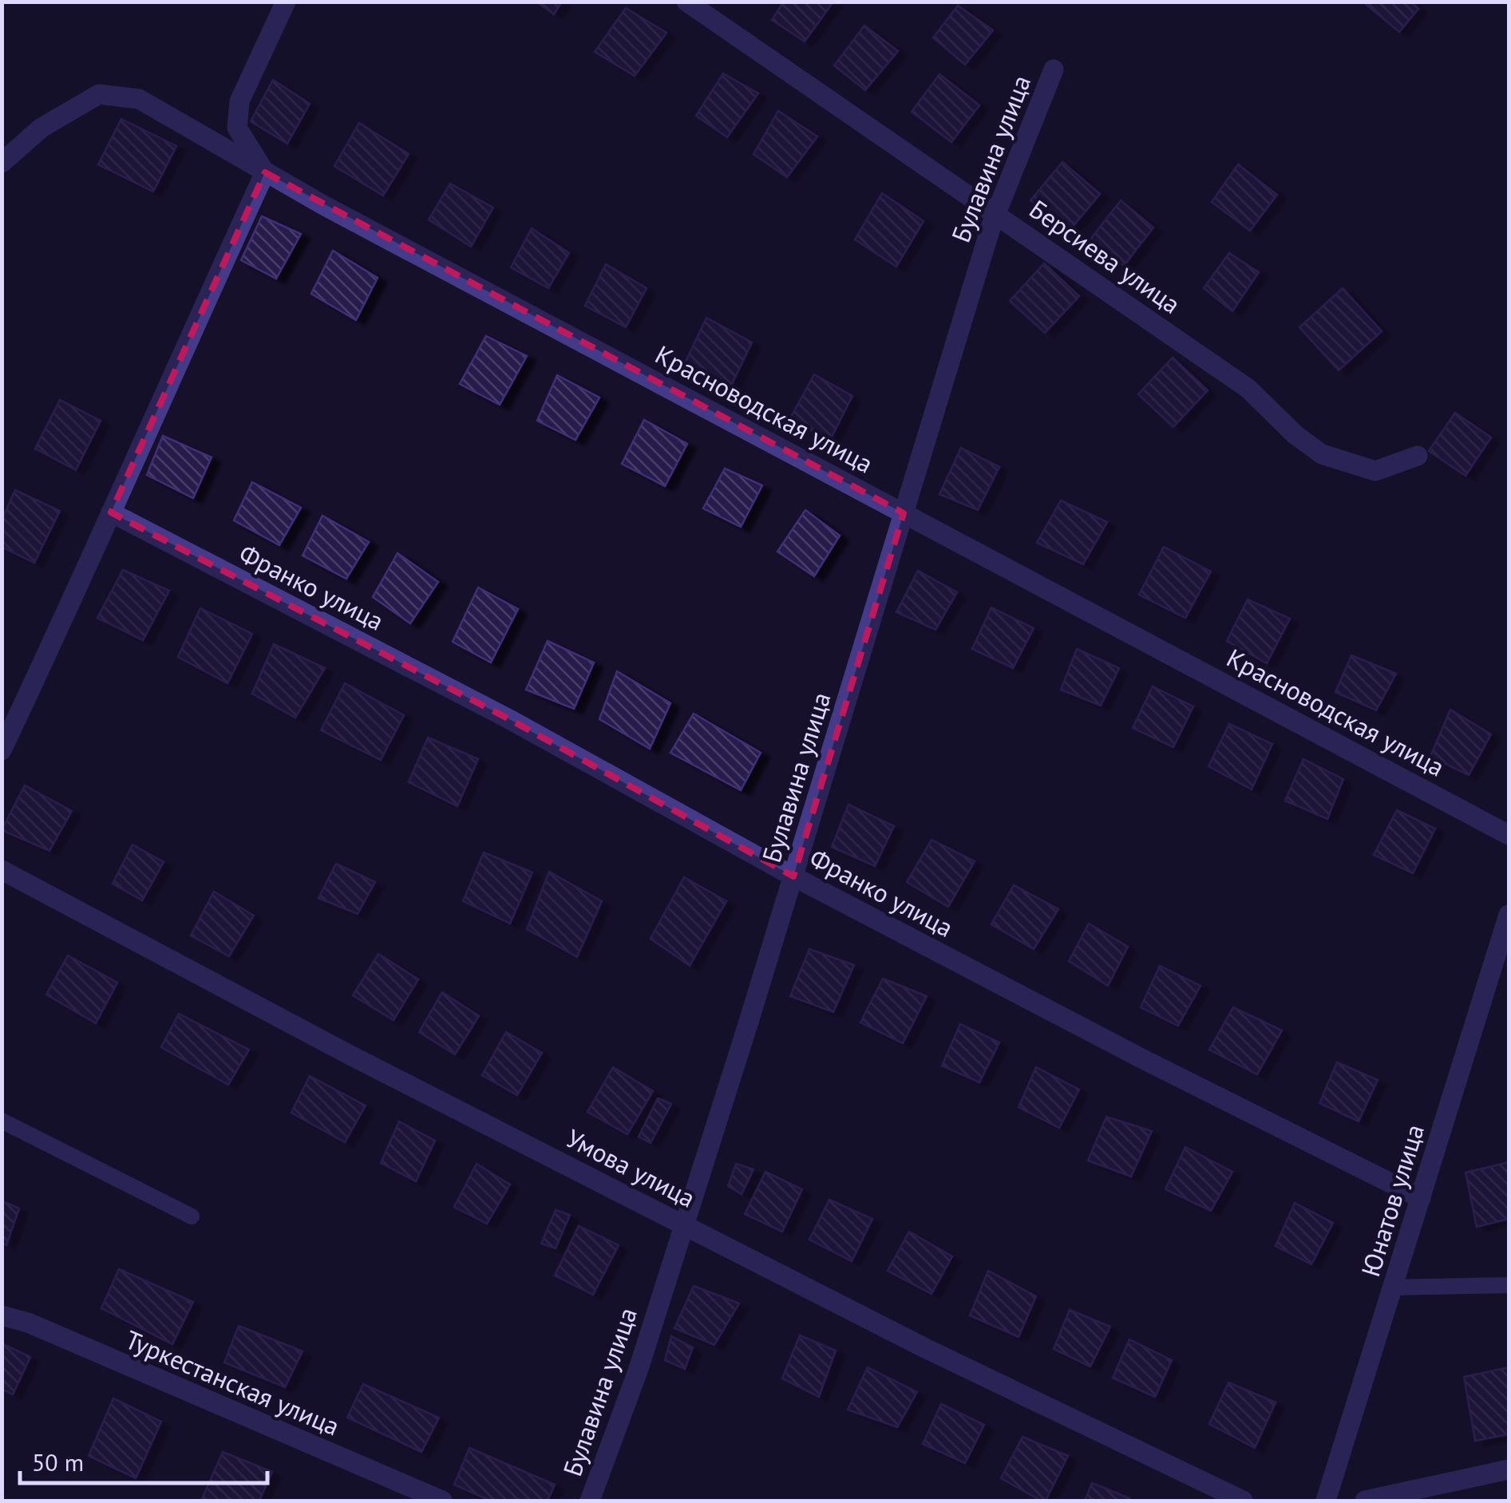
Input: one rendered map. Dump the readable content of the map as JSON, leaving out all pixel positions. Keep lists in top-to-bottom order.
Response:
{
  "streets": {
    "street": [
      "Булавина улица",
      "Берсиева улица",
      "Красноводская улица",
      "Франко улица",
      "Умова улица",
      "Юнатов улица",
      "Туркестанская улица"
    ]
  },
  "crossings": [
    ["Булавина улица", "Берсиева улица"],
    ["Булавина улица", "Красноводская улица"],
    ["Булавина улица", "Франко улица"],
    ["Булавина улица", "Умова улица"],
    ["Франко улица", "Юнатов улица"]
  ],
  "scale_bar": "50 m"
}
